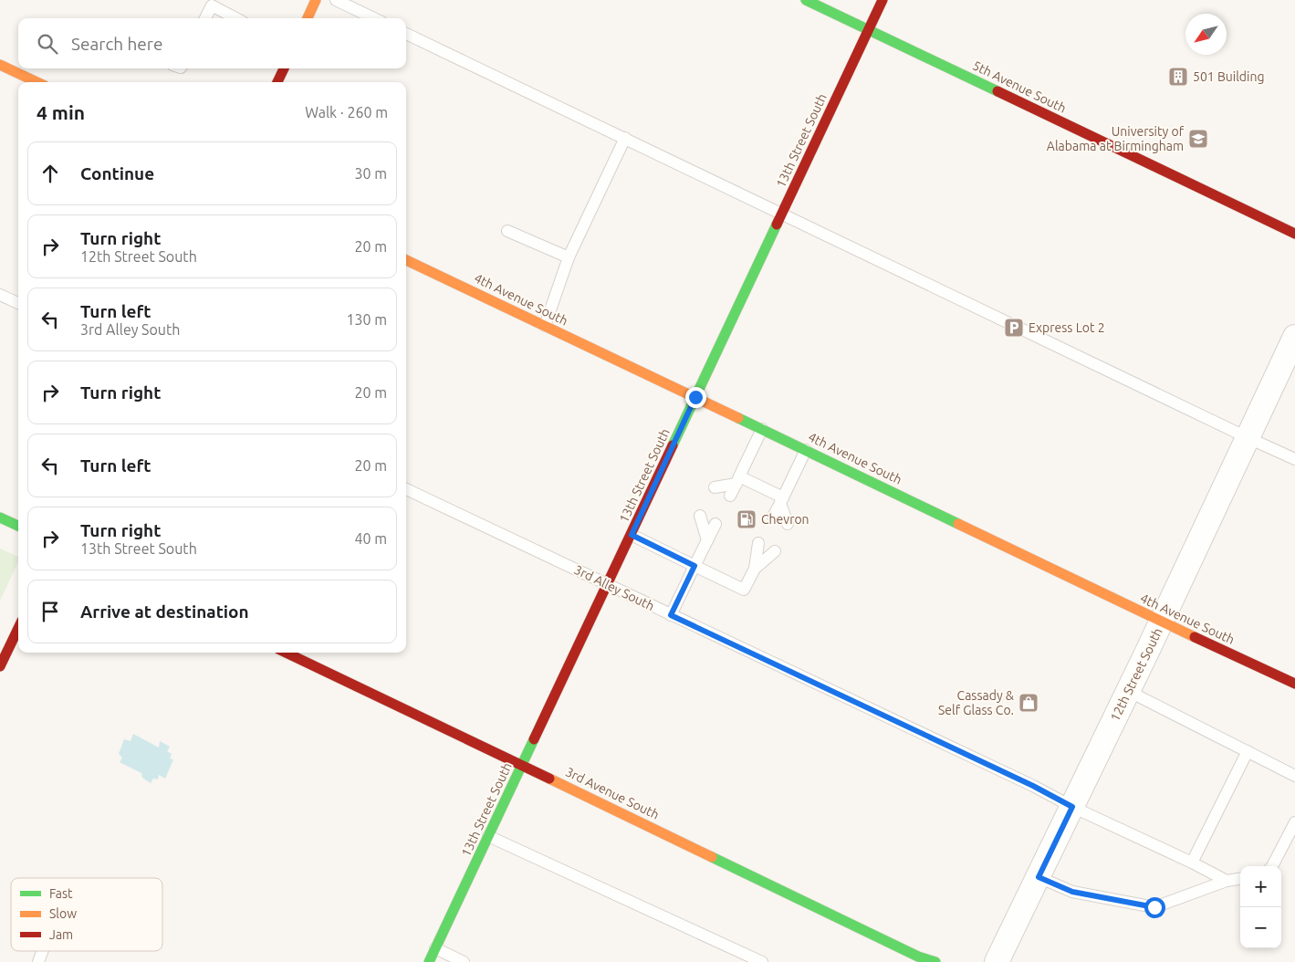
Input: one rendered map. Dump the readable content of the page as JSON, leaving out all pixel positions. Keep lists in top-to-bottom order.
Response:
{
  "streets": {
    "street": [
      "5th Avenue South",
      "13th Street South",
      "4th Avenue South",
      "12th Street South",
      "3rd Avenue South"
    ],
    "lane": ["3rd Alley South"]
  },
  "crossings": [
    ["5th Avenue South", "13th Street South"],
    ["13th Street South", "4th Avenue South"],
    ["13th Street South", "3rd Alley South"],
    ["13th Street South", "3rd Avenue South"],
    ["4th Avenue South", "12th Street South"],
    ["3rd Alley South", "12th Street South"]
  ],
  "places": {
    "building": ["501 Building"],
    "school or university": ["University of Alabama at Birmingham"],
    "parking": ["Express Lot 2"],
    "fuel station": ["Chevron"],
    "shop": ["Cassady & Self Glass Co."]
  },
  "legend": ["Fast", "Slow", "Jam"],
  "north": "bottom left",
  "page": {
    "search": "Search here",
    "heading": ["4 min", "Walk · 260 m"],
    "list": [
      ["Continue", "30 m"],
      ["Turn right", "12th Street South", "20 m"],
      ["Turn left", "3rd Alley South", "130 m"],
      ["Turn right", "20 m"],
      ["Turn left", "20 m"],
      ["Turn right", "13th Street South", "40 m"],
      "Arrive at destination"
    ],
    "map_buttons": ["+", "−"]
  }
}
